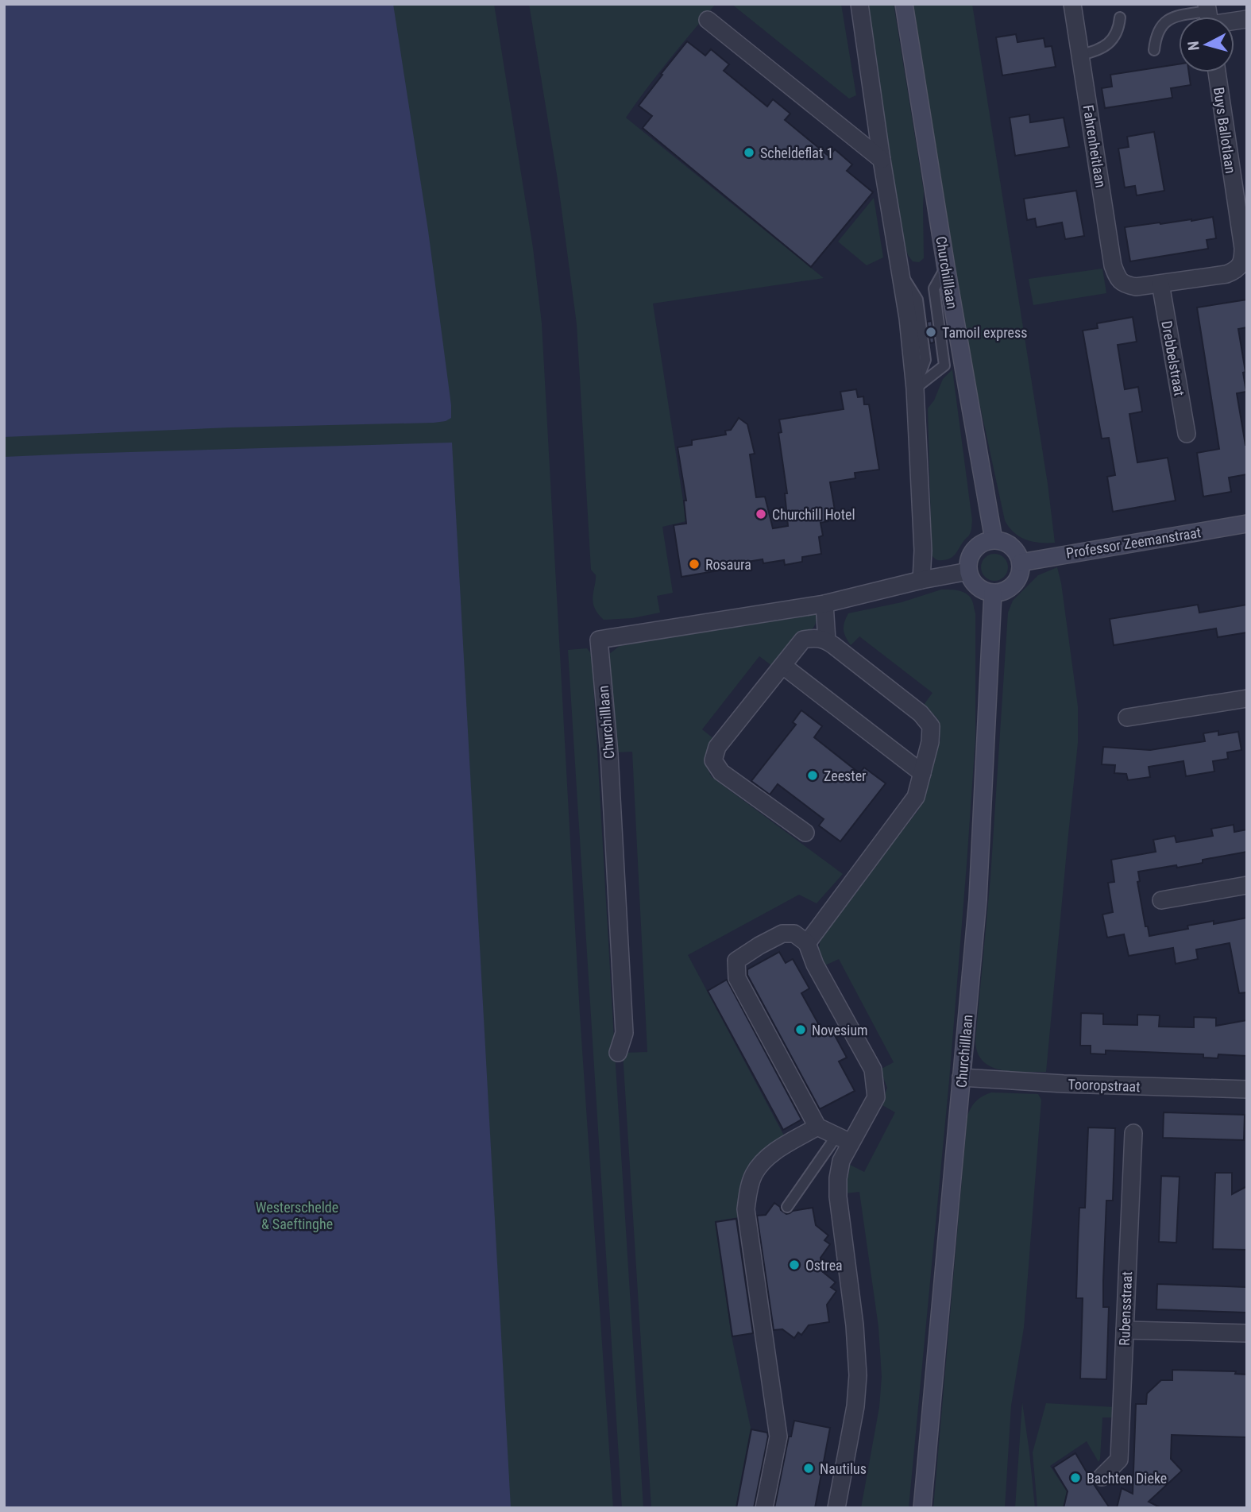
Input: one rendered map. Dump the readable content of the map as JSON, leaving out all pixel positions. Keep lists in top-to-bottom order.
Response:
{
  "streets": {
    "main road": ["Churchilllaan", "Professor Zeemanstraat"],
    "street": [
      "Buys Ballotlaan",
      "Fahrenheitlaan",
      "Drebbelstraat",
      "Tooropstraat",
      "Rubensstraat"
    ]
  },
  "crossings": [
    ["Buys Ballotlaan", "Fahrenheitlaan"],
    ["Buys Ballotlaan", "Drebbelstraat"],
    ["Fahrenheitlaan", "Drebbelstraat"],
    ["Churchilllaan", "Professor Zeemanstraat"],
    ["Churchilllaan", "Tooropstraat"]
  ],
  "parks": ["Westerschelde & Saeftinghe"],
  "places": [
    "Scheldeflat 1",
    "Tamoil express",
    "Churchill Hotel",
    "Rosaura",
    "Zeester",
    "Novesium",
    "Ostrea",
    "Nautilus",
    "Bachten Dieke"
  ],
  "north": "left"
}
